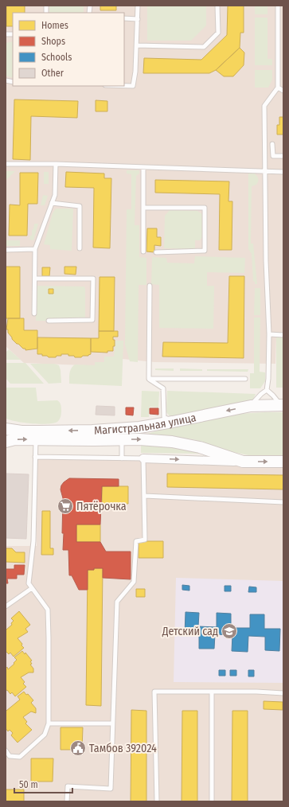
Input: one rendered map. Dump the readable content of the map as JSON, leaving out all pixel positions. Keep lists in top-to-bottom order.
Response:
{
  "streets": {
    "main road": ["Магистральная улица"]
  },
  "places": {
    "supermarket": ["Пятёрочка"],
    "school or university": ["Детский сад"],
    "public building": ["Тамбов 392024"]
  },
  "legend": [
    "Homes",
    "Shops",
    "Schools",
    "Other"
  ],
  "scale_bar": "50 m"
}
